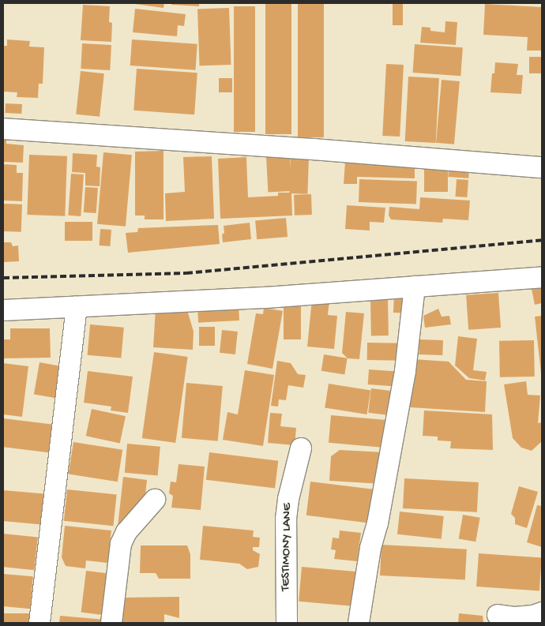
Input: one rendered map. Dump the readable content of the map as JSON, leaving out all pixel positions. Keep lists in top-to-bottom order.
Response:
{
  "streets": {
    "street": ["TESTIMONY LANE"]
  }
}
